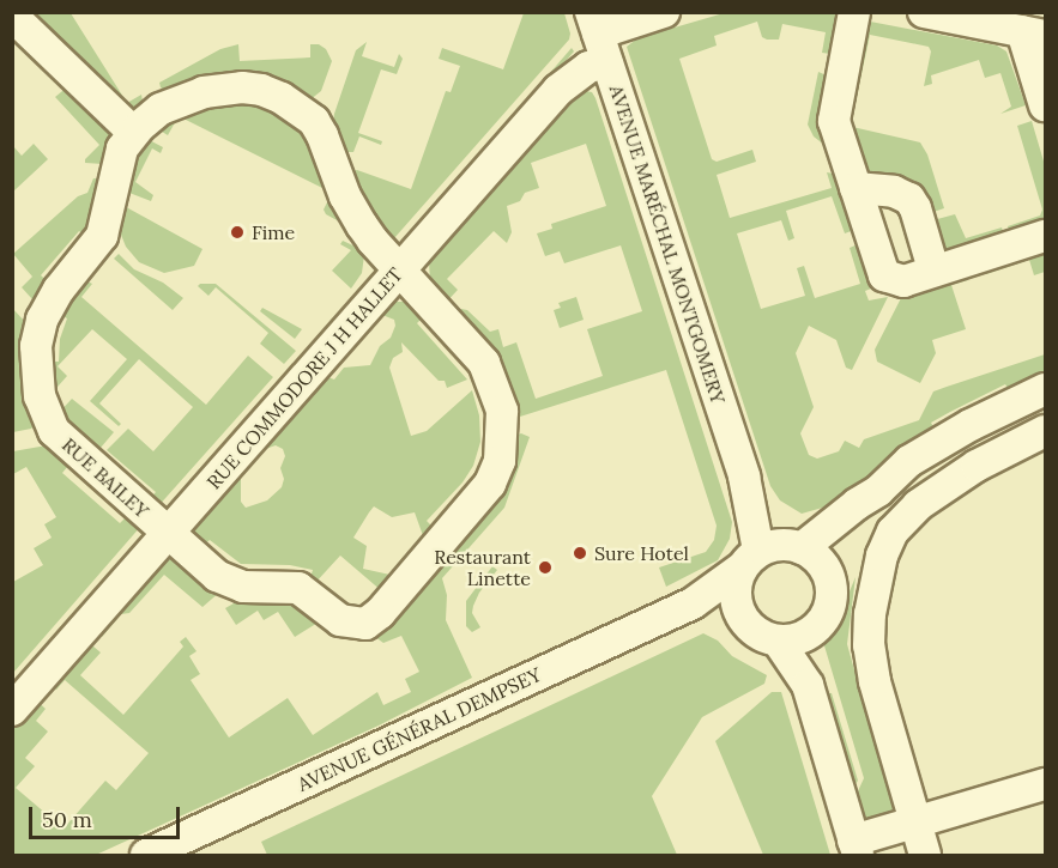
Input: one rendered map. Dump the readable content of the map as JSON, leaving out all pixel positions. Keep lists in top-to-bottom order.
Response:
{
  "streets": {
    "street": [
      "AVENUE MARÉCHAL MONTGOMERY",
      "RUE COMMODORE J H HALLET",
      "RUE BAILEY",
      "AVENUE GÉNÉRAL DEMPSEY"
    ]
  },
  "crossings": [
    ["AVENUE MARÉCHAL MONTGOMERY", "RUE COMMODORE J H HALLET"],
    ["AVENUE MARÉCHAL MONTGOMERY", "AVENUE GÉNÉRAL DEMPSEY"],
    ["RUE COMMODORE J H HALLET", "RUE BAILEY"]
  ],
  "places": ["Fime", "Sure Hotel", "Restaurant Linette"],
  "scale_bar": "50 m"
}
